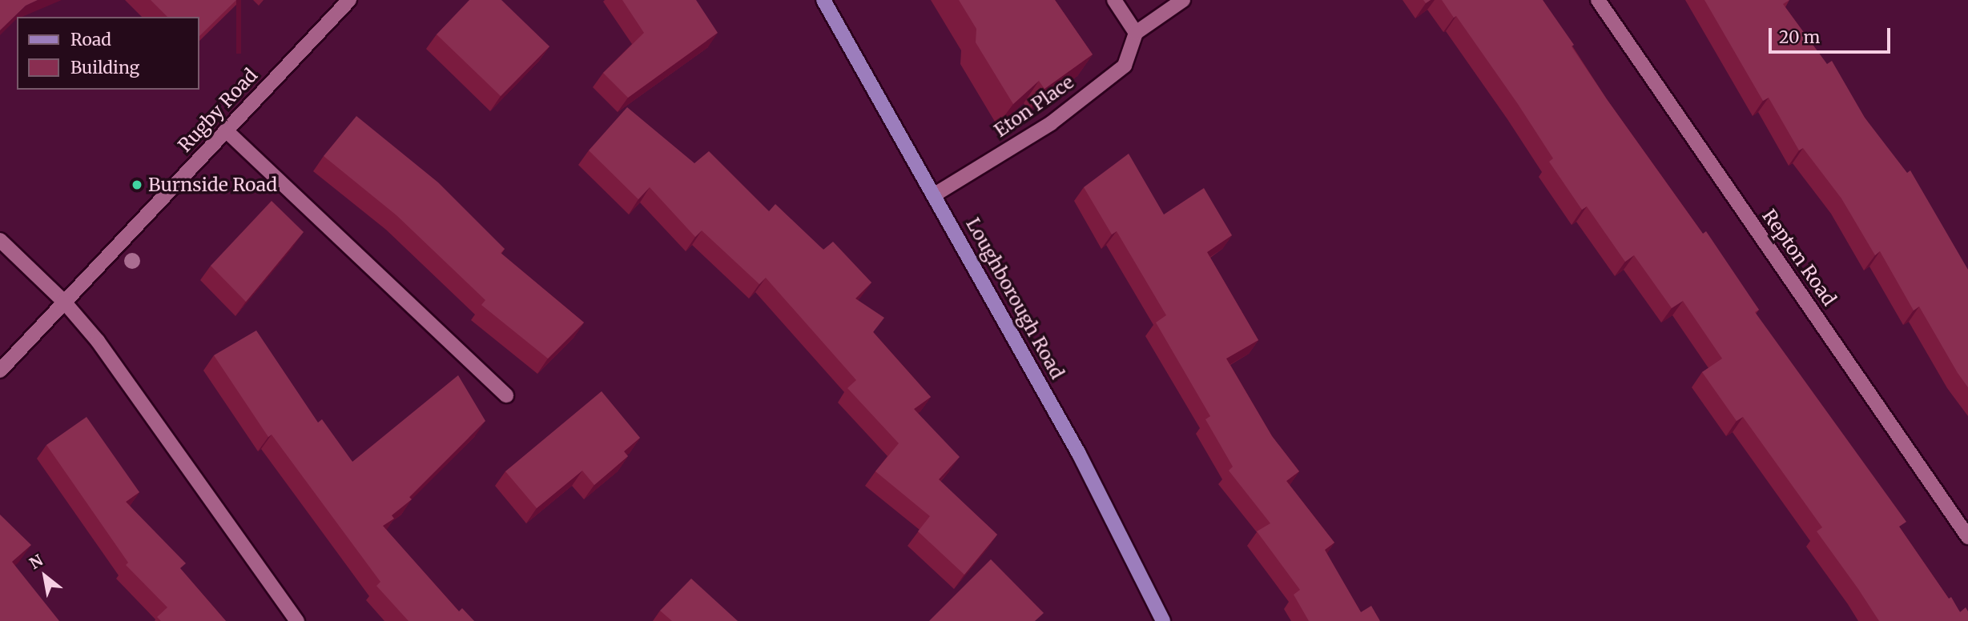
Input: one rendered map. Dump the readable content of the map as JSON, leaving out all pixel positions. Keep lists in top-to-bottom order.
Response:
{
  "streets": {
    "main road": ["Loughborough Road"],
    "street": ["Eton Place", "Rugby Road", "Repton Road"]
  },
  "crossings": [
    ["Eton Place", "Loughborough Road"]
  ],
  "places": ["Burnside Road"],
  "legend": ["Road", "Building"],
  "scale_bar": "20 m",
  "north": "top left"
}
